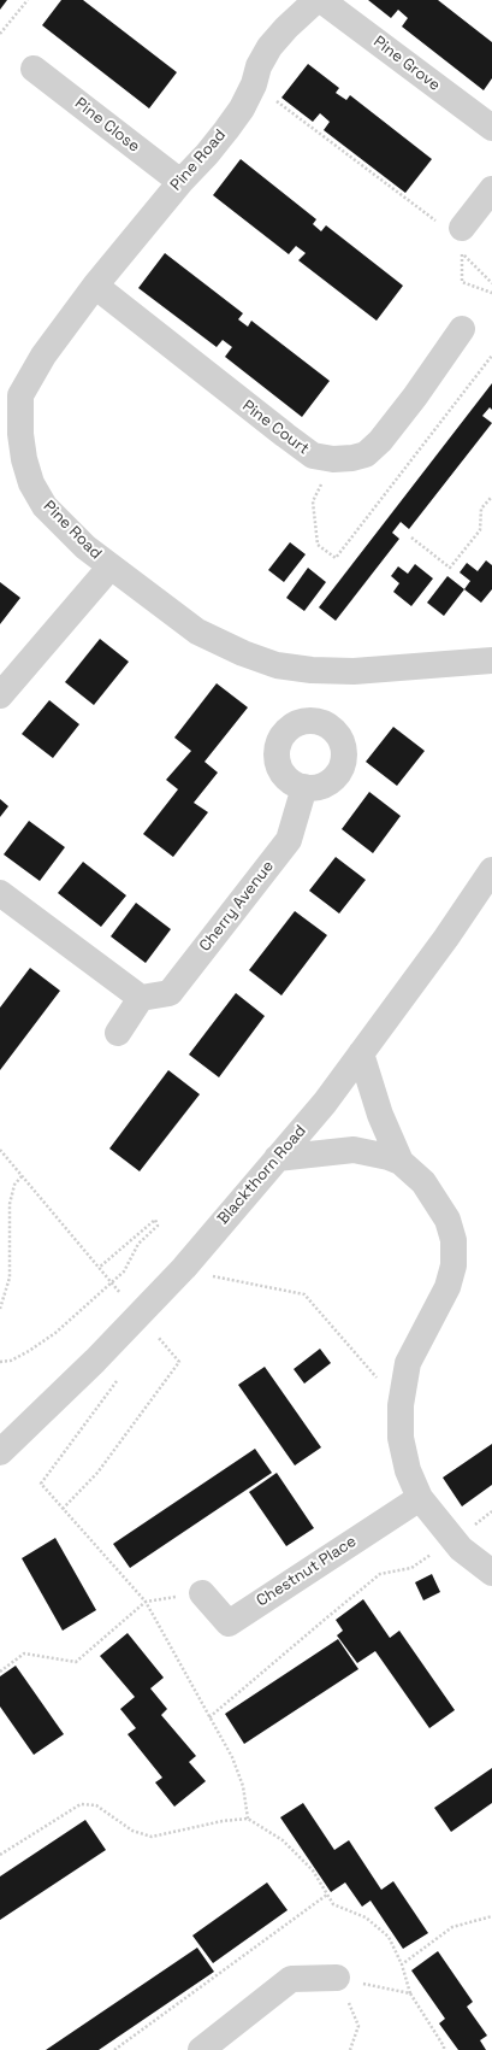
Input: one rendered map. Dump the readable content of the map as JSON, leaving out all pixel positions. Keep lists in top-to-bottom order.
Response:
{
  "streets": {
    "street": [
      "Pine Grove",
      "Pine Close",
      "Pine Road",
      "Pine Court",
      "Cherry Avenue",
      "Blackthorn Road",
      "Chestnut Place"
    ]
  },
  "crossings": [
    ["Pine Close", "Pine Road"],
    ["Pine Road", "Pine Court"]
  ]
}
